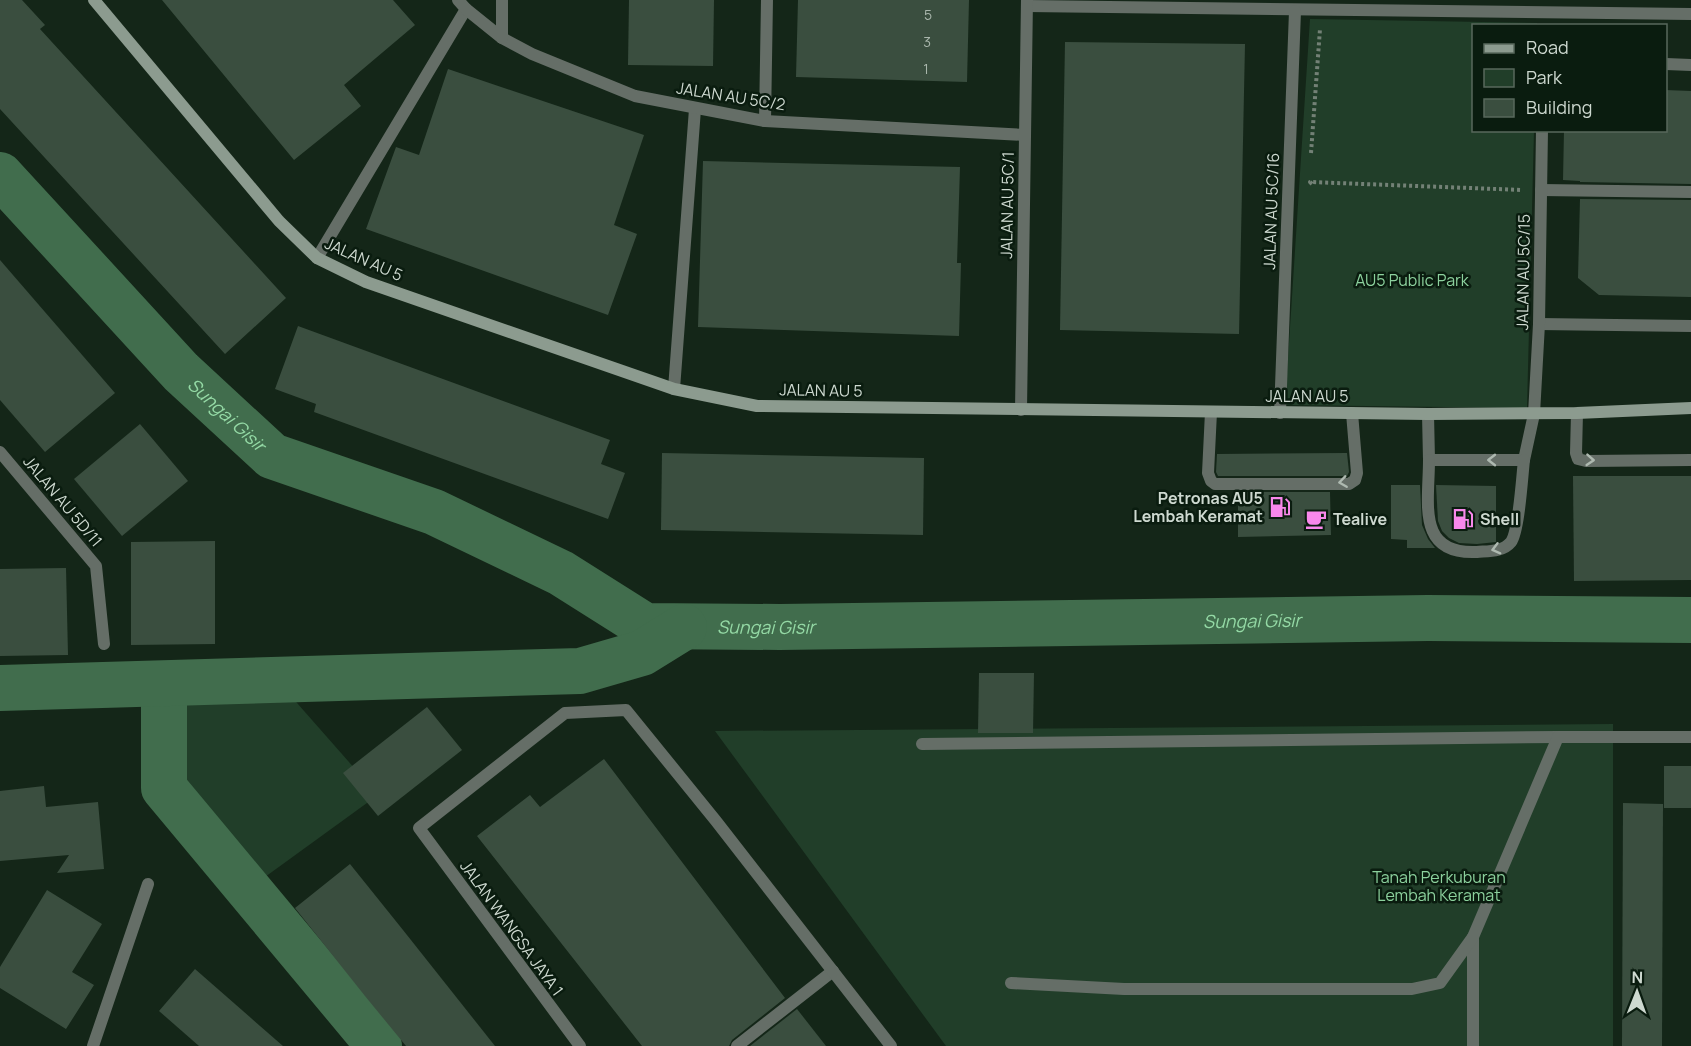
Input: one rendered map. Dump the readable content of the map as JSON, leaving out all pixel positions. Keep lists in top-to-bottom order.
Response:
{
  "streets": {
    "main road": ["JALAN AU 5"],
    "street": [
      "JALAN AU 5C/2",
      "JALAN AU 5C/1",
      "JALAN AU 5C/16",
      "JALAN AU 5C/15",
      "JALAN AU 5D/11",
      "JALAN WANGSA JAYA 1"
    ]
  },
  "crossings": [
    ["JALAN AU 5C/2", "JALAN AU 5C/1"],
    ["JALAN AU 5C/1", "JALAN AU 5"],
    ["JALAN AU 5C/16", "JALAN AU 5"],
    ["JALAN AU 5", "JALAN AU 5C/15"]
  ],
  "water": ["Sungai Gisir"],
  "parks": ["AU5 Public Park", "Tanah Perkuburan Lembah Keramat"],
  "places": {
    "fuel station": ["Petronas AU5 Lembah Keramat", "Shell"],
    "cafe": ["Tealive"]
  },
  "house_numbers": ["5", "3", "1"],
  "legend": ["Road", "Park", "Building"],
  "north": "top"
}
